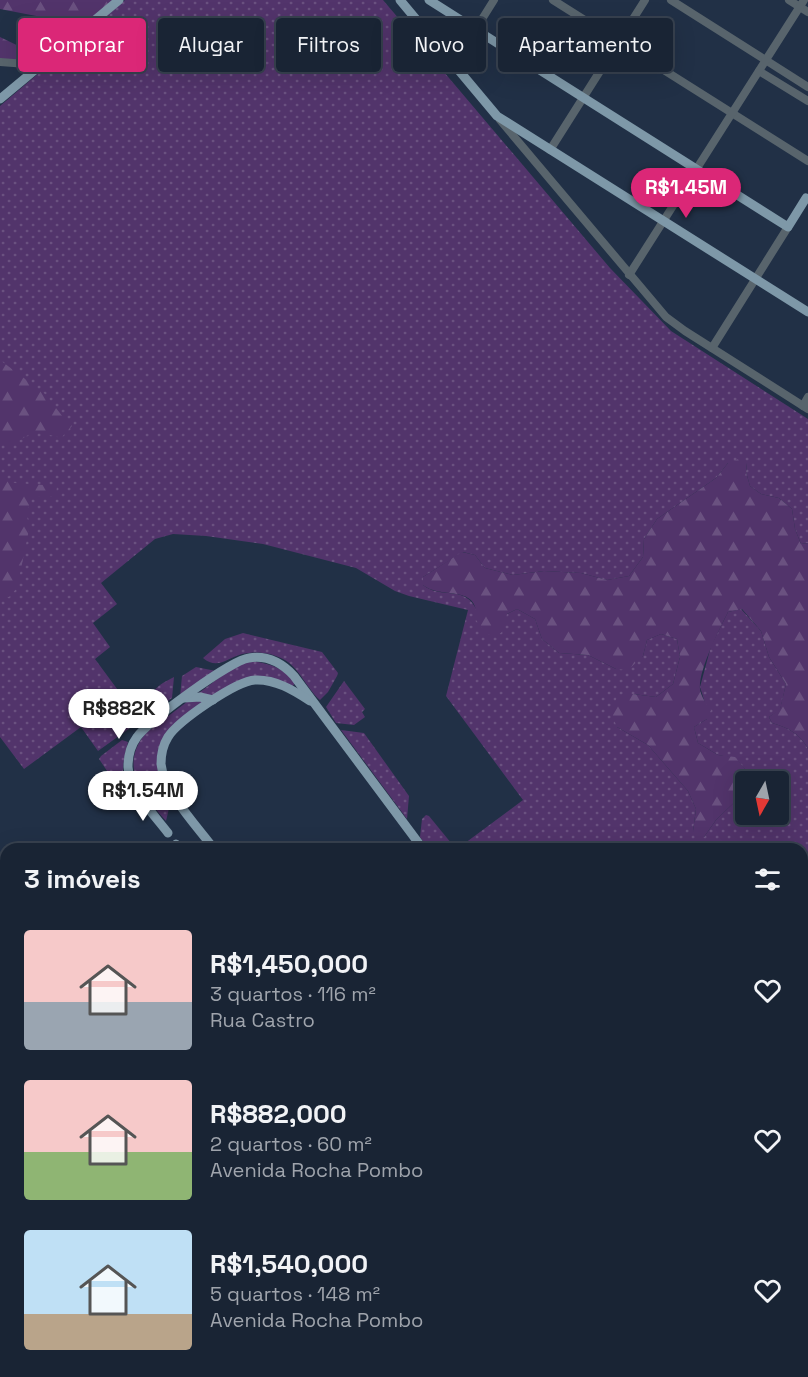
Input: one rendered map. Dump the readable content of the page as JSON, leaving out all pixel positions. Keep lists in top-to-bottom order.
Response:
{
  "north": "bottom",
  "page": {
    "chip": [
      "Comprar",
      "Alugar",
      "Filtros",
      "Novo",
      "Apartamento"
    ],
    "price": ["R$1.45M", "R$882K", "R$1.54M"],
    "heading": "3 imóveis",
    "list": [
      {
        "name": "R$1,450,000",
        "note": "3 quartos · 116 m² · Rua Castro"
      },
      {
        "name": "R$882,000",
        "note": "2 quartos · 60 m² · Avenida Rocha Pombo"
      },
      {
        "name": "R$1,540,000",
        "note": "5 quartos · 148 m² · Avenida Rocha Pombo"
      }
    ]
  }
}
